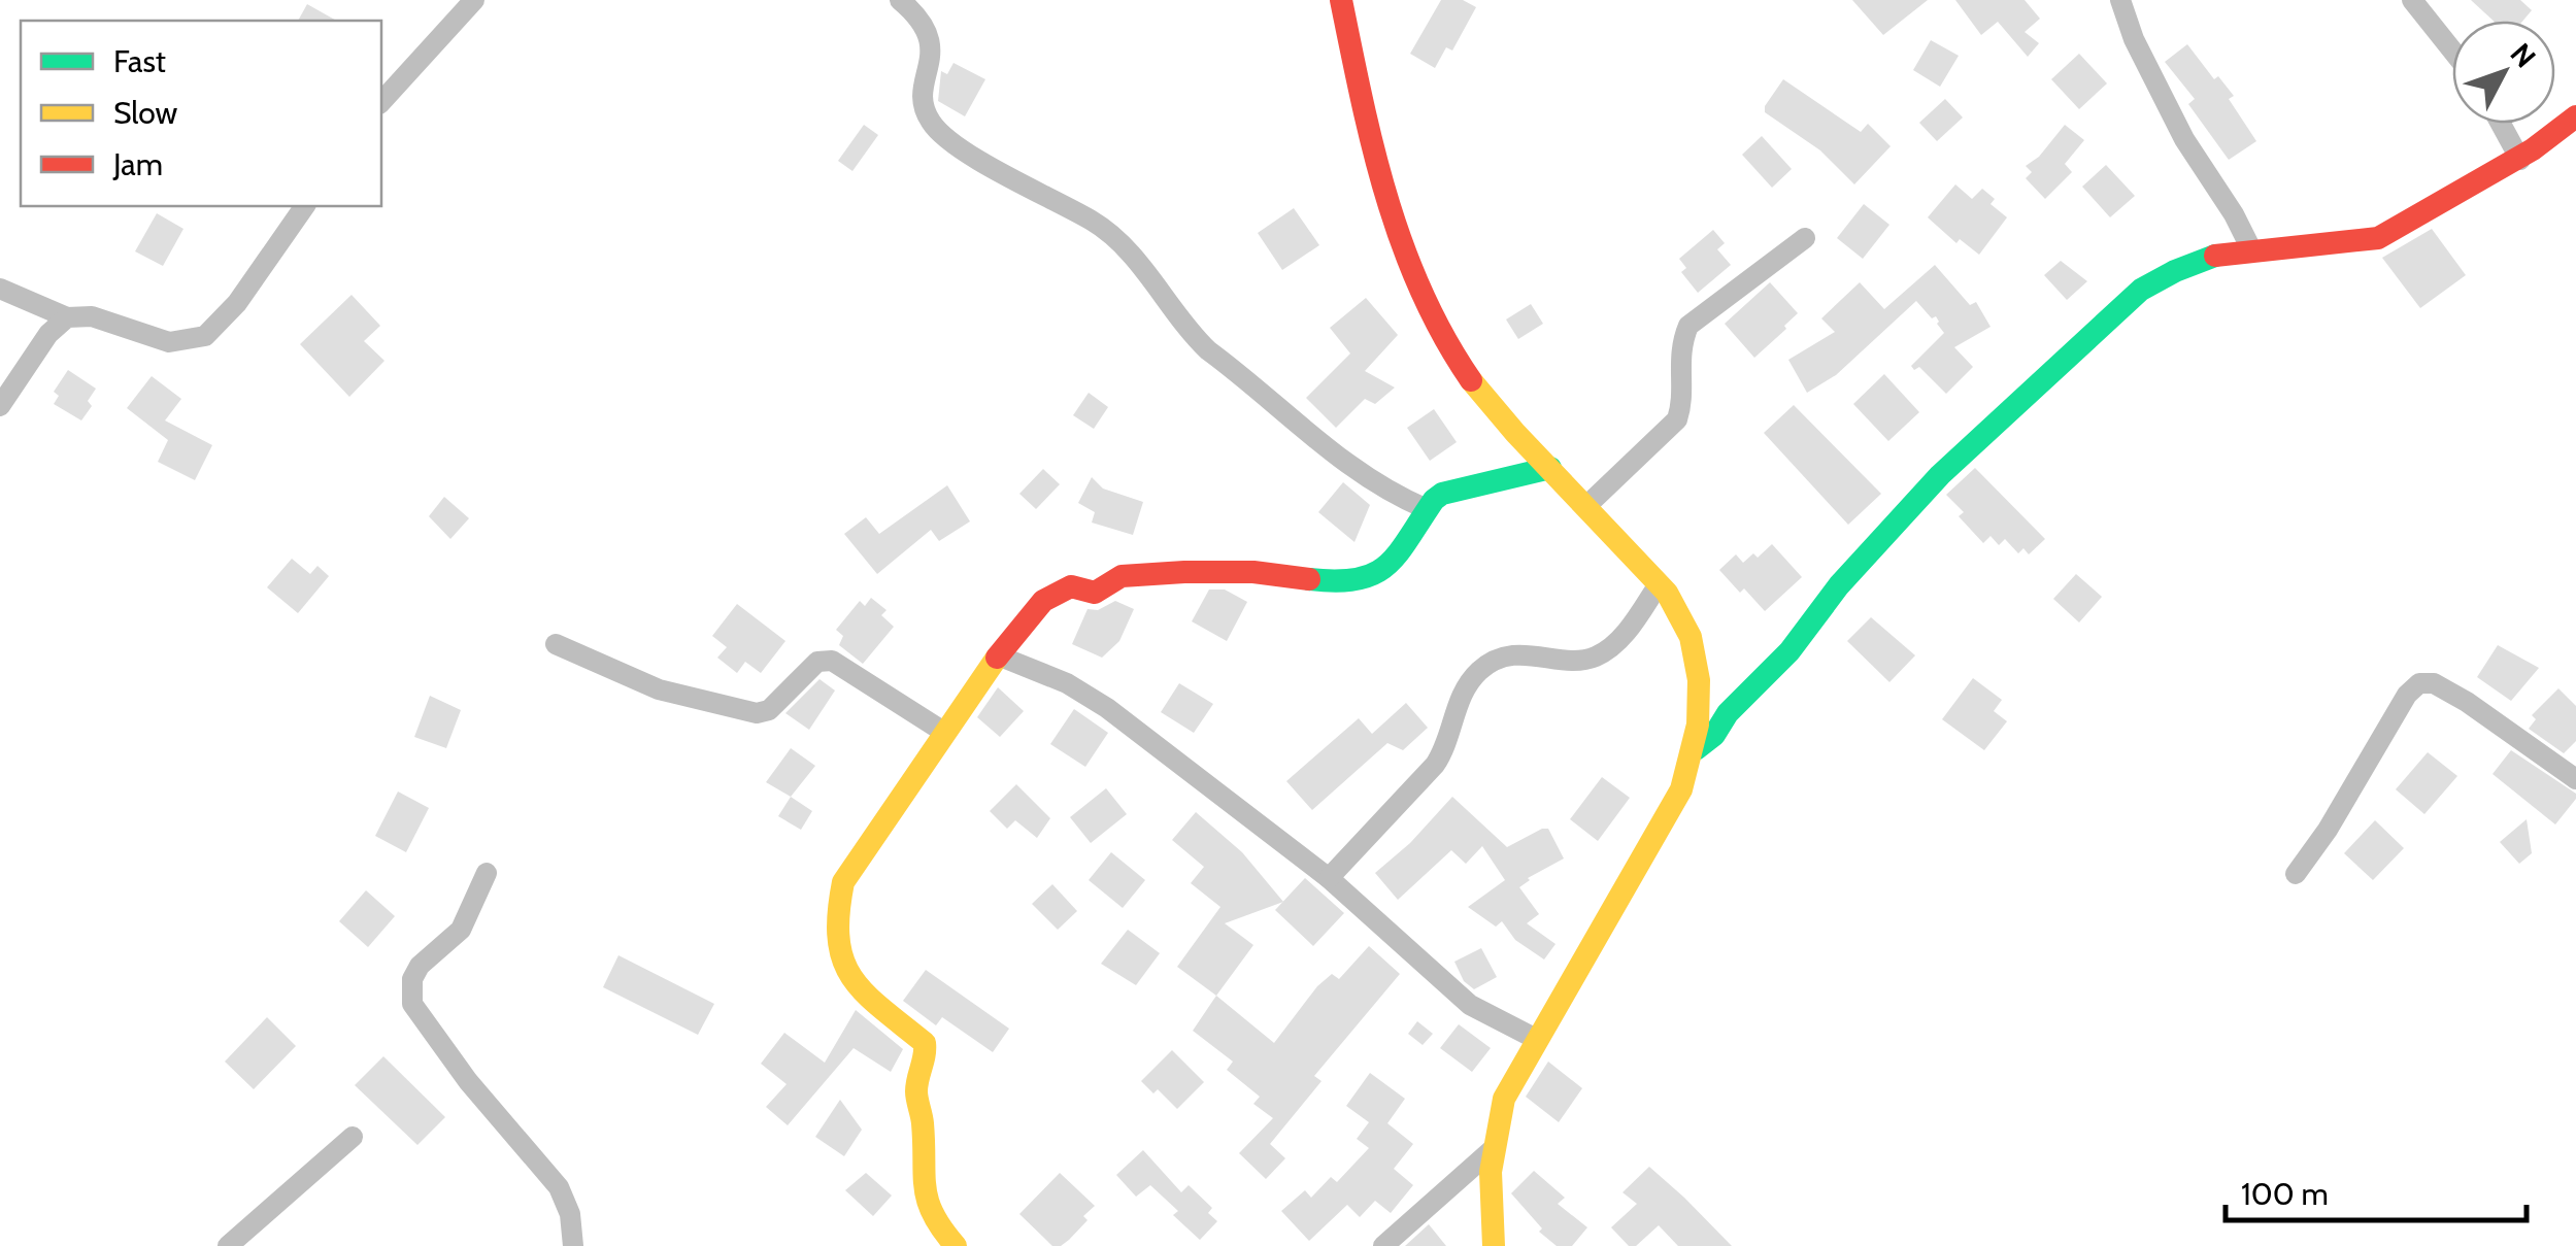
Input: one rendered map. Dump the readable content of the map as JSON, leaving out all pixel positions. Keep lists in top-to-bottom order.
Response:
{
  "legend": ["Fast", "Slow", "Jam"],
  "scale_bar": "100 m",
  "north": "top right"
}
